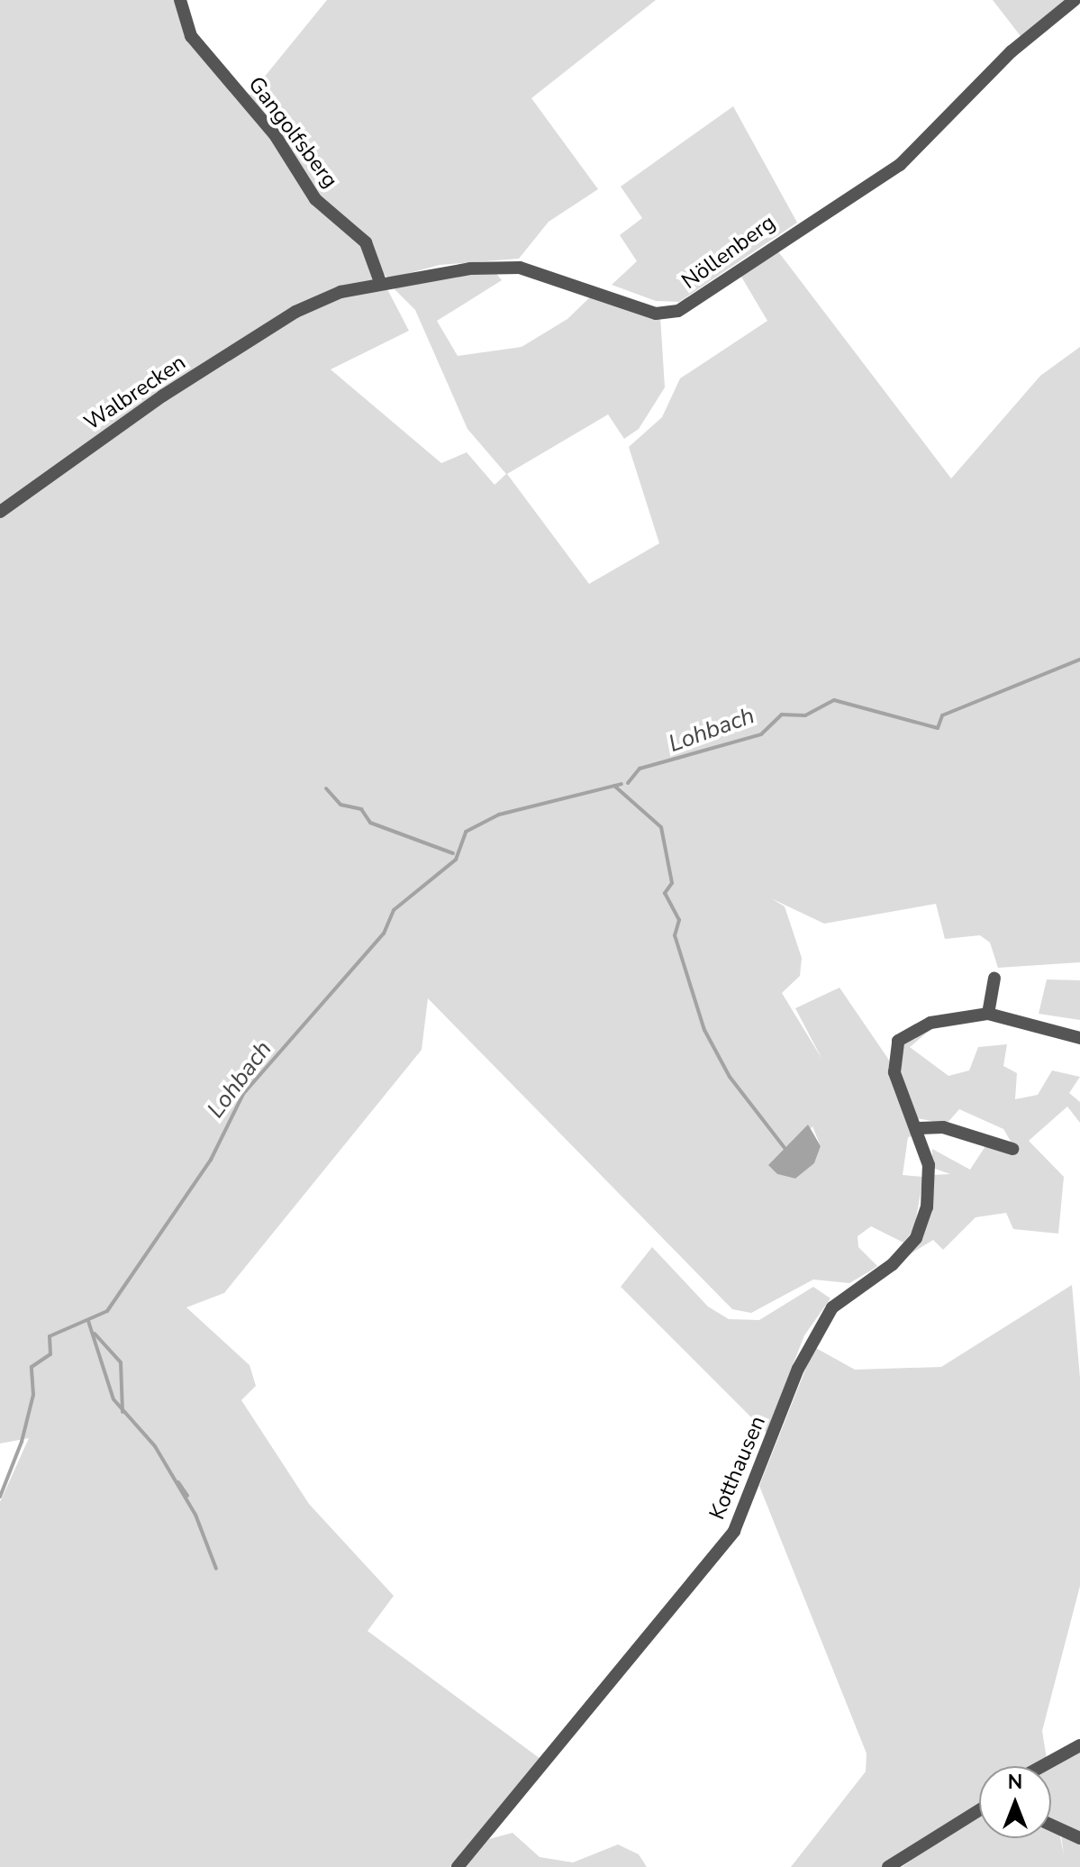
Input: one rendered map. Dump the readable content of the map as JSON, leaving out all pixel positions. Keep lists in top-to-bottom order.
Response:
{
  "streets": {
    "street": [
      "Gangolfsberg",
      "Nöllenberg",
      "Walbrecken",
      "Kotthausen"
    ]
  },
  "crossings": [
    ["Gangolfsberg", "Nöllenberg"],
    ["Nöllenberg", "Walbrecken"]
  ],
  "water": ["Lohbach"],
  "north": "top"
}
